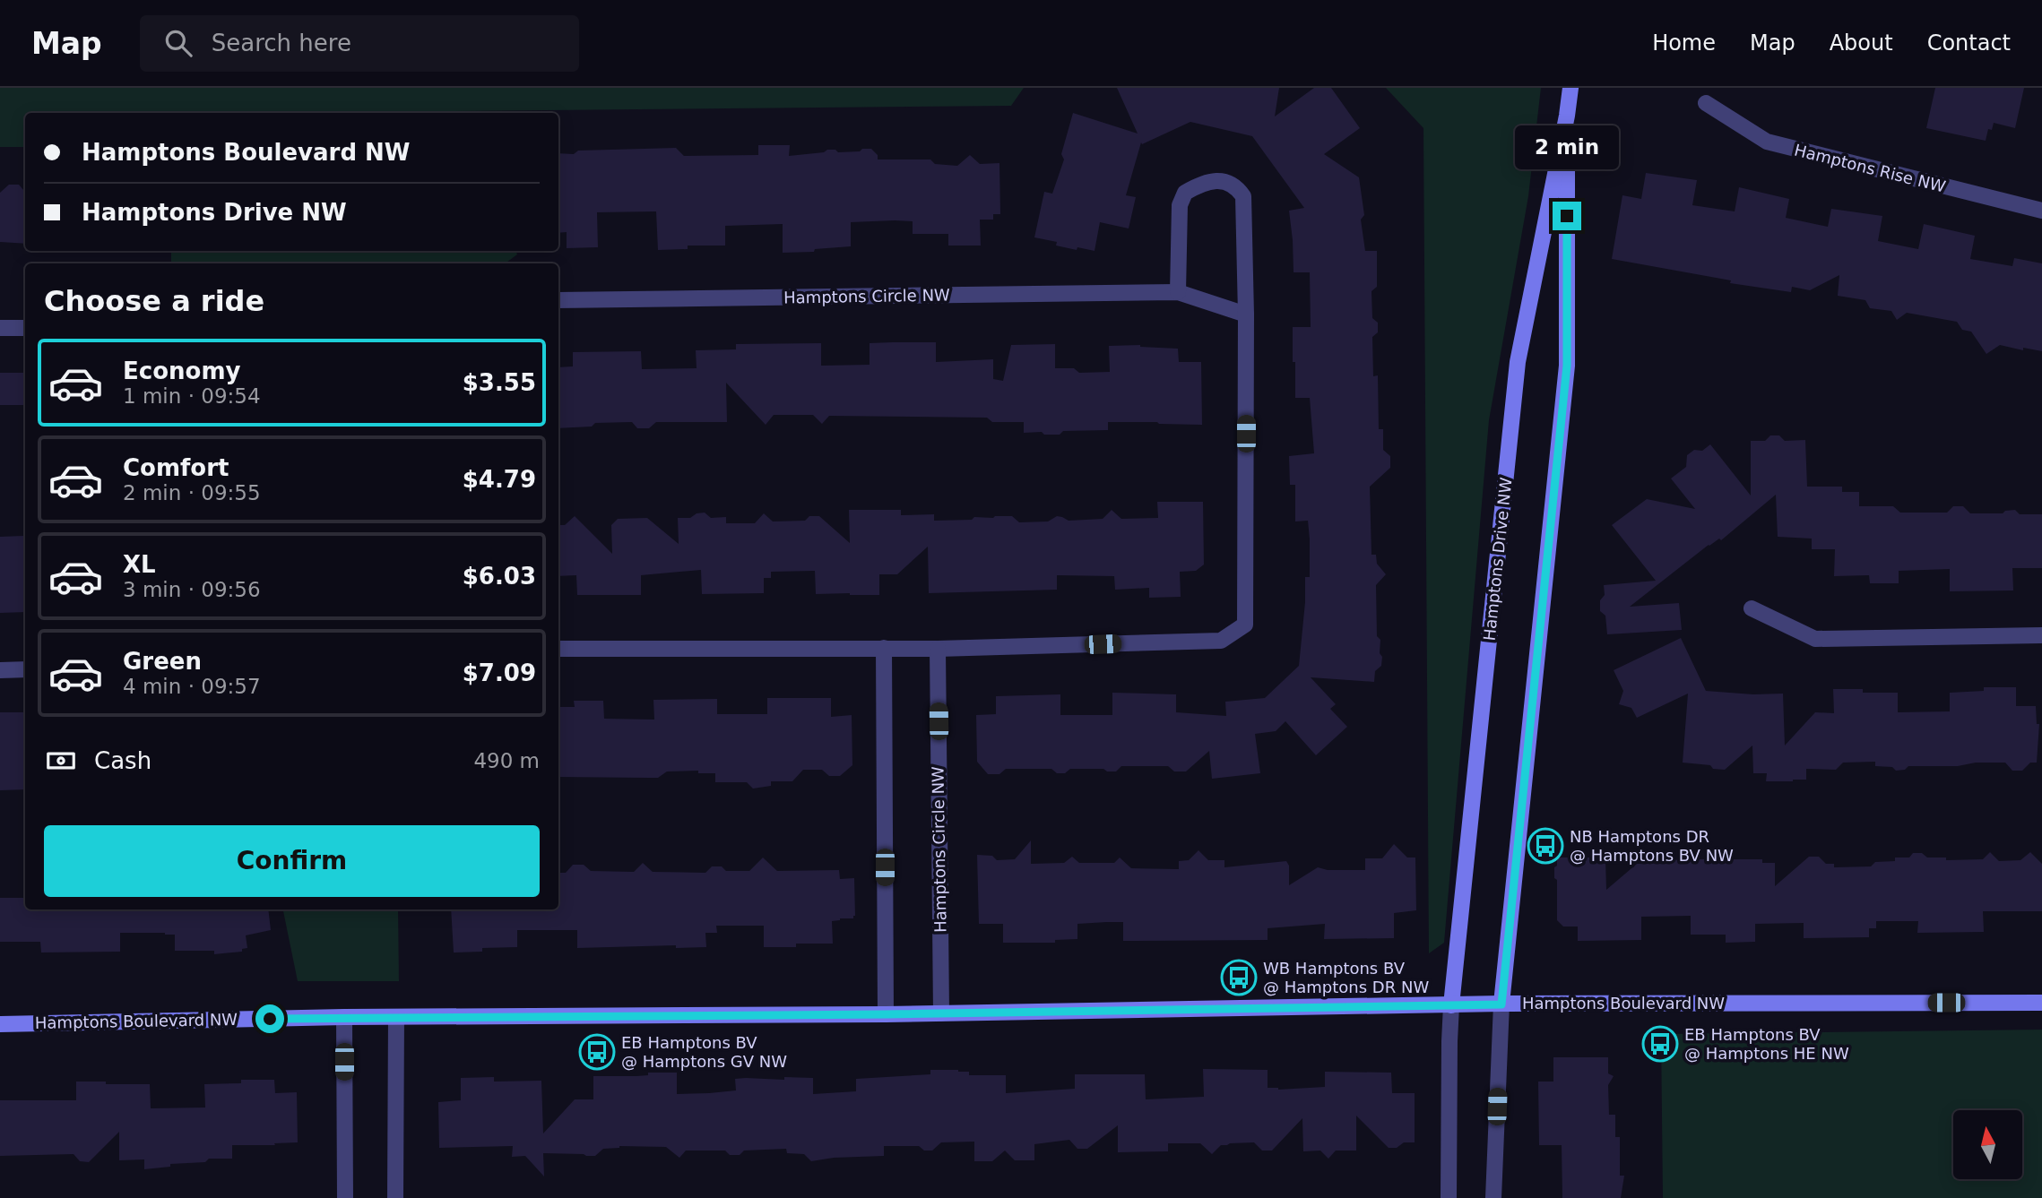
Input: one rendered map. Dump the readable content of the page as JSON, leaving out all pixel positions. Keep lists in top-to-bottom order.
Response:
{
  "streets": {
    "street": [
      "Hamptons Rise NW",
      "Hamptons Circle NW",
      "Hamptons Drive NW",
      "Hamptons Boulevard NW"
    ]
  },
  "crossings": [
    ["Hamptons Circle NW", "Hamptons Boulevard NW"],
    ["Hamptons Drive NW", "Hamptons Boulevard NW"]
  ],
  "places": {
    "bus stop": [
      "NB Hamptons DR @ Hamptons BV NW",
      "WB Hamptons BV @ Hamptons DR NW",
      "EB Hamptons BV @ Hamptons HE NW",
      "EB Hamptons BV @ Hamptons GV NW"
    ]
  },
  "north": "top",
  "page": {
    "header": "Map",
    "search": "Search here",
    "nav": [
      "Home",
      "Map",
      "About",
      "Contact"
    ],
    "banner": ["Hamptons Boulevard NW", "Hamptons Drive NW"],
    "bubble": "2 min",
    "heading": "Choose a ride",
    "list": [
      {
        "name": "Economy",
        "note": "1 min · 09:54",
        "value": "$3.55"
      },
      {
        "name": "Comfort",
        "note": "2 min · 09:55",
        "value": "$4.79"
      },
      {
        "name": "XL",
        "note": "3 min · 09:56",
        "value": "$6.03"
      },
      {
        "name": "Green",
        "note": "4 min · 09:57",
        "value": "$7.09"
      }
    ],
    "pay": ["Cash", "490 m"],
    "buttons": "Confirm"
  }
}
